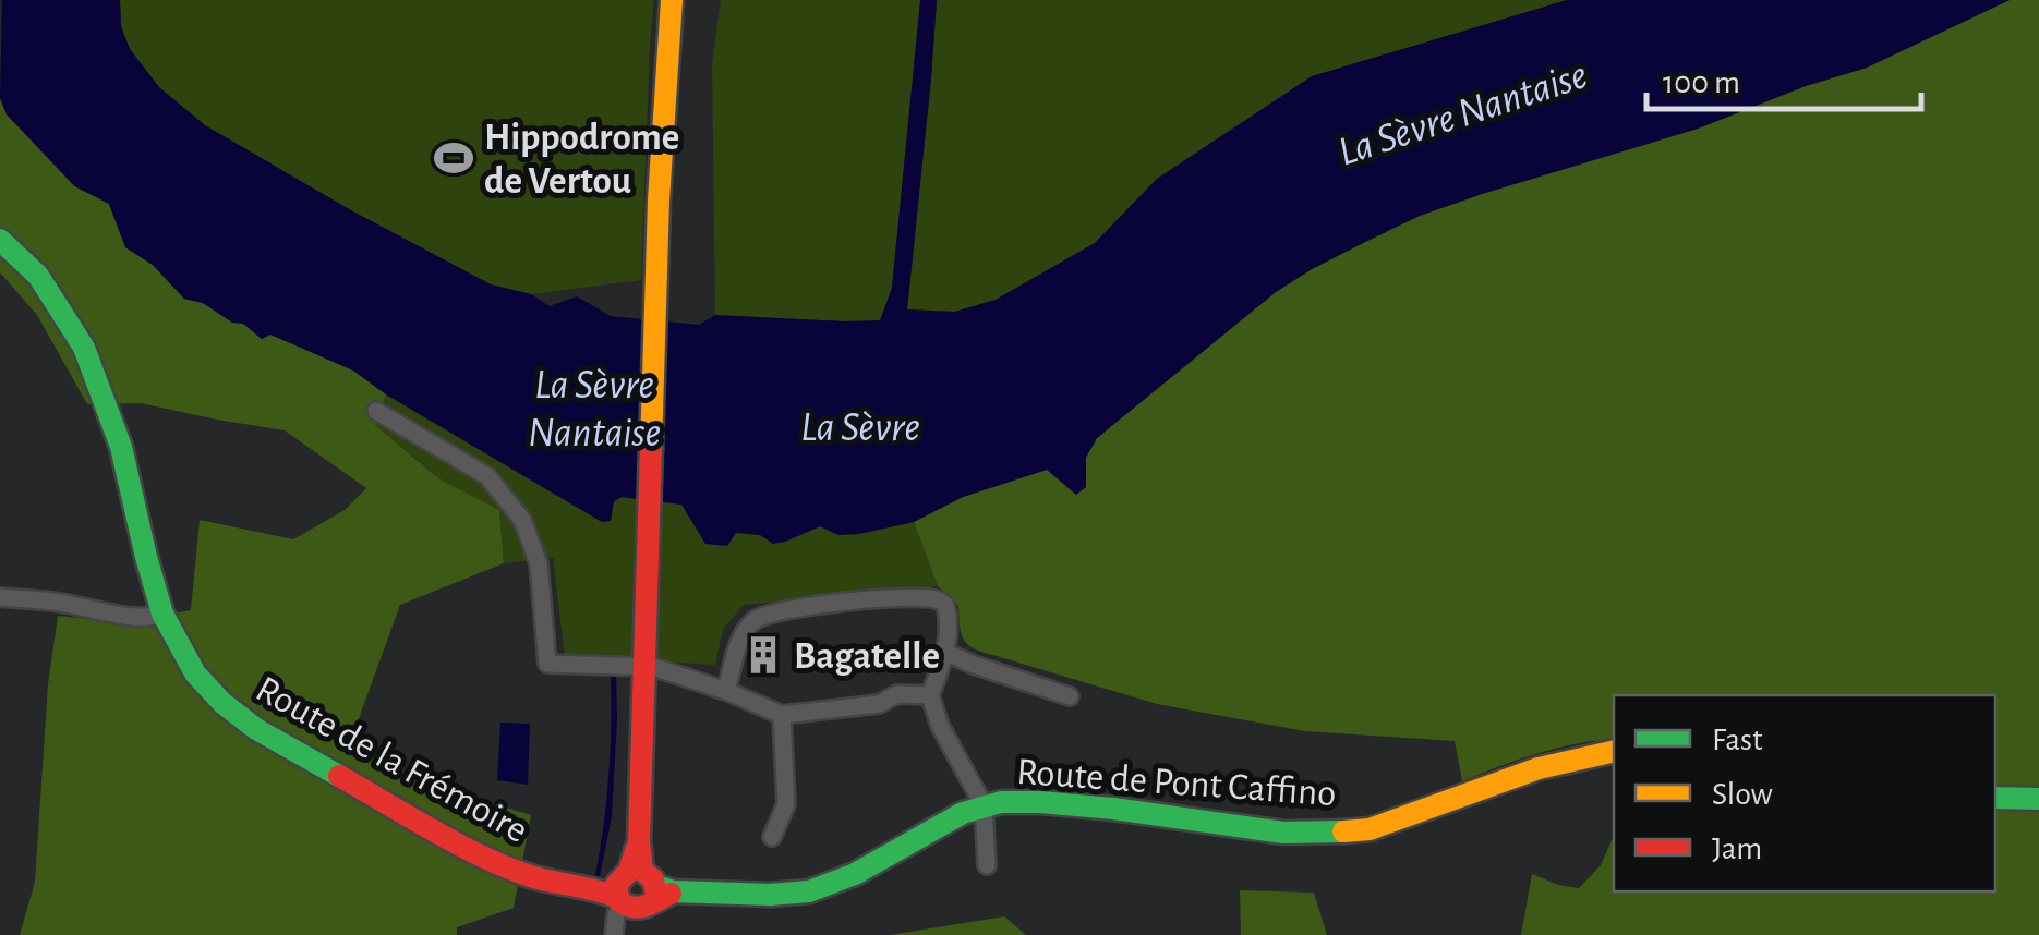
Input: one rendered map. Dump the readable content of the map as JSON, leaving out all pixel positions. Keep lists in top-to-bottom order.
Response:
{
  "streets": {
    "street": ["Route de la Frémoire", "Route de Pont Caffino"]
  },
  "crossings": [
    ["Route de la Frémoire", "Route de Pont Caffino"]
  ],
  "water": ["La Sèvre Nantaise", "La Sèvre"],
  "places": {
    "sports": ["Hippodrome de Vertou"],
    "building": ["Bagatelle"]
  },
  "legend": ["Fast", "Slow", "Jam"],
  "scale_bar": "100 m"
}
